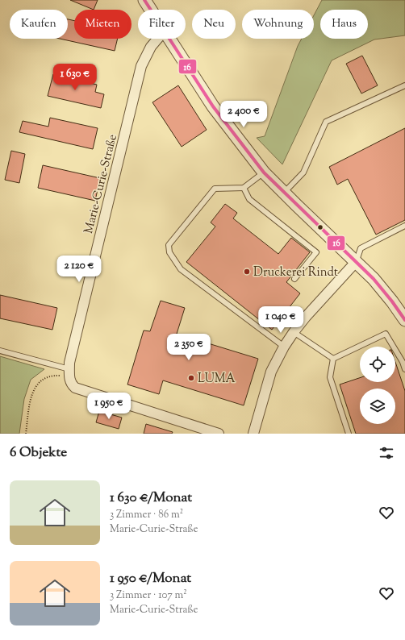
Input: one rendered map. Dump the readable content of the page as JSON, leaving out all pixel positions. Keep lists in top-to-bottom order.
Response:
{
  "streets": {
    "street": ["Marie-Curie-Straße"]
  },
  "places": ["Druckerei Rindt", "LUMA"],
  "lines": ["transit line 16"],
  "page": {
    "chip": [
      "Kaufen",
      "Mieten",
      "Filter",
      "Neu",
      "Wohnung",
      "Haus"
    ],
    "price": [
      "1 630 €",
      "2 400 €",
      "2 120 €",
      "1 040 €",
      "2 350 €",
      "1 950 €"
    ],
    "heading": "6 Objekte",
    "list": [
      {
        "name": "1 630 €/Monat",
        "note": "3 Zimmer · 86 m² · Marie-Curie-Straße"
      },
      {
        "name": "1 950 €/Monat",
        "note": "3 Zimmer · 107 m² · Marie-Curie-Straße"
      }
    ]
  }
}
